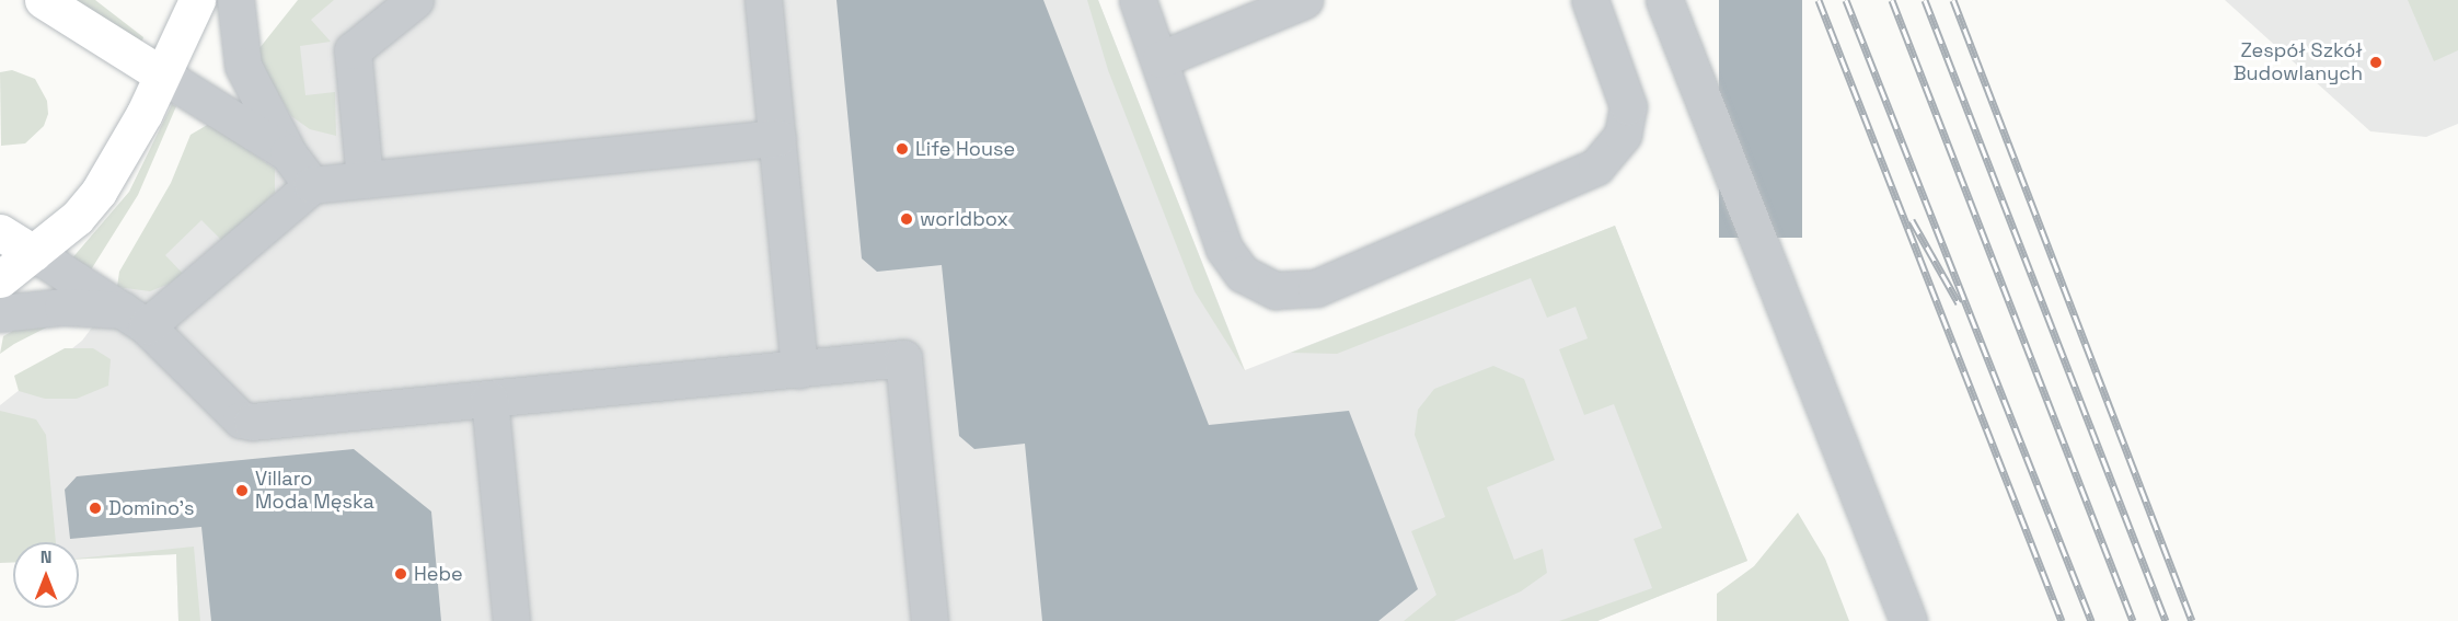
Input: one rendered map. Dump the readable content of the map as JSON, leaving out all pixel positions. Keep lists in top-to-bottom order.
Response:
{
  "places": [
    "Zespół Szkół Budowlanych",
    "Life House",
    "worldbox",
    "Villaro Moda Męska",
    "Domino's",
    "Hebe"
  ],
  "north": "top"
}
